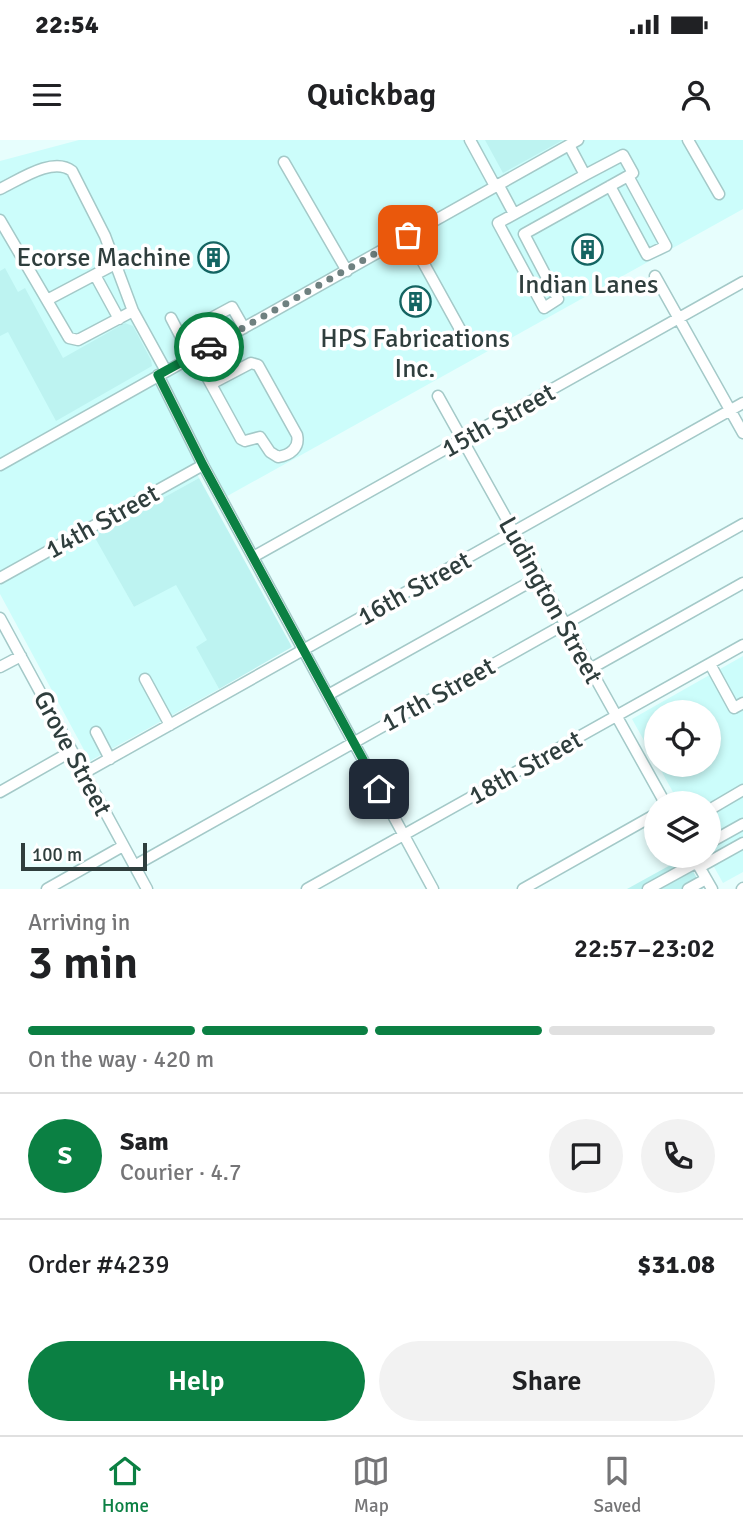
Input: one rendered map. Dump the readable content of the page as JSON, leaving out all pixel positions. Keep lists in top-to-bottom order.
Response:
{
  "streets": {
    "street": [
      "15th Street",
      "14th Street",
      "16th Street",
      "Ludington Street",
      "17th Street",
      "Grove Street",
      "18th Street"
    ]
  },
  "crossings": [
    ["15th Street", "Ludington Street"],
    ["16th Street", "Ludington Street"],
    ["16th Street", "Grove Street"],
    ["Ludington Street", "17th Street"],
    ["Ludington Street", "18th Street"],
    ["17th Street", "Grove Street"]
  ],
  "places": {
    "building": ["Indian Lanes", "Ecorse Machine", "HPS Fabrications Inc."]
  },
  "scale_bar": "100 m",
  "page": {
    "status": "22:54",
    "header": "Quickbag",
    "scale": "100 m",
    "heading": ["3 min", "Arriving in", "22:57–23:02"],
    "panel": [
      "Sam",
      "Courier · 4.7",
      "Order #4239",
      "$31.08"
    ],
    "bar": "On the way · 420 m",
    "round": "S",
    "buttons": ["Help", "Share"],
    "tabs": ["Home", "Map", "Saved"]
  }
}
